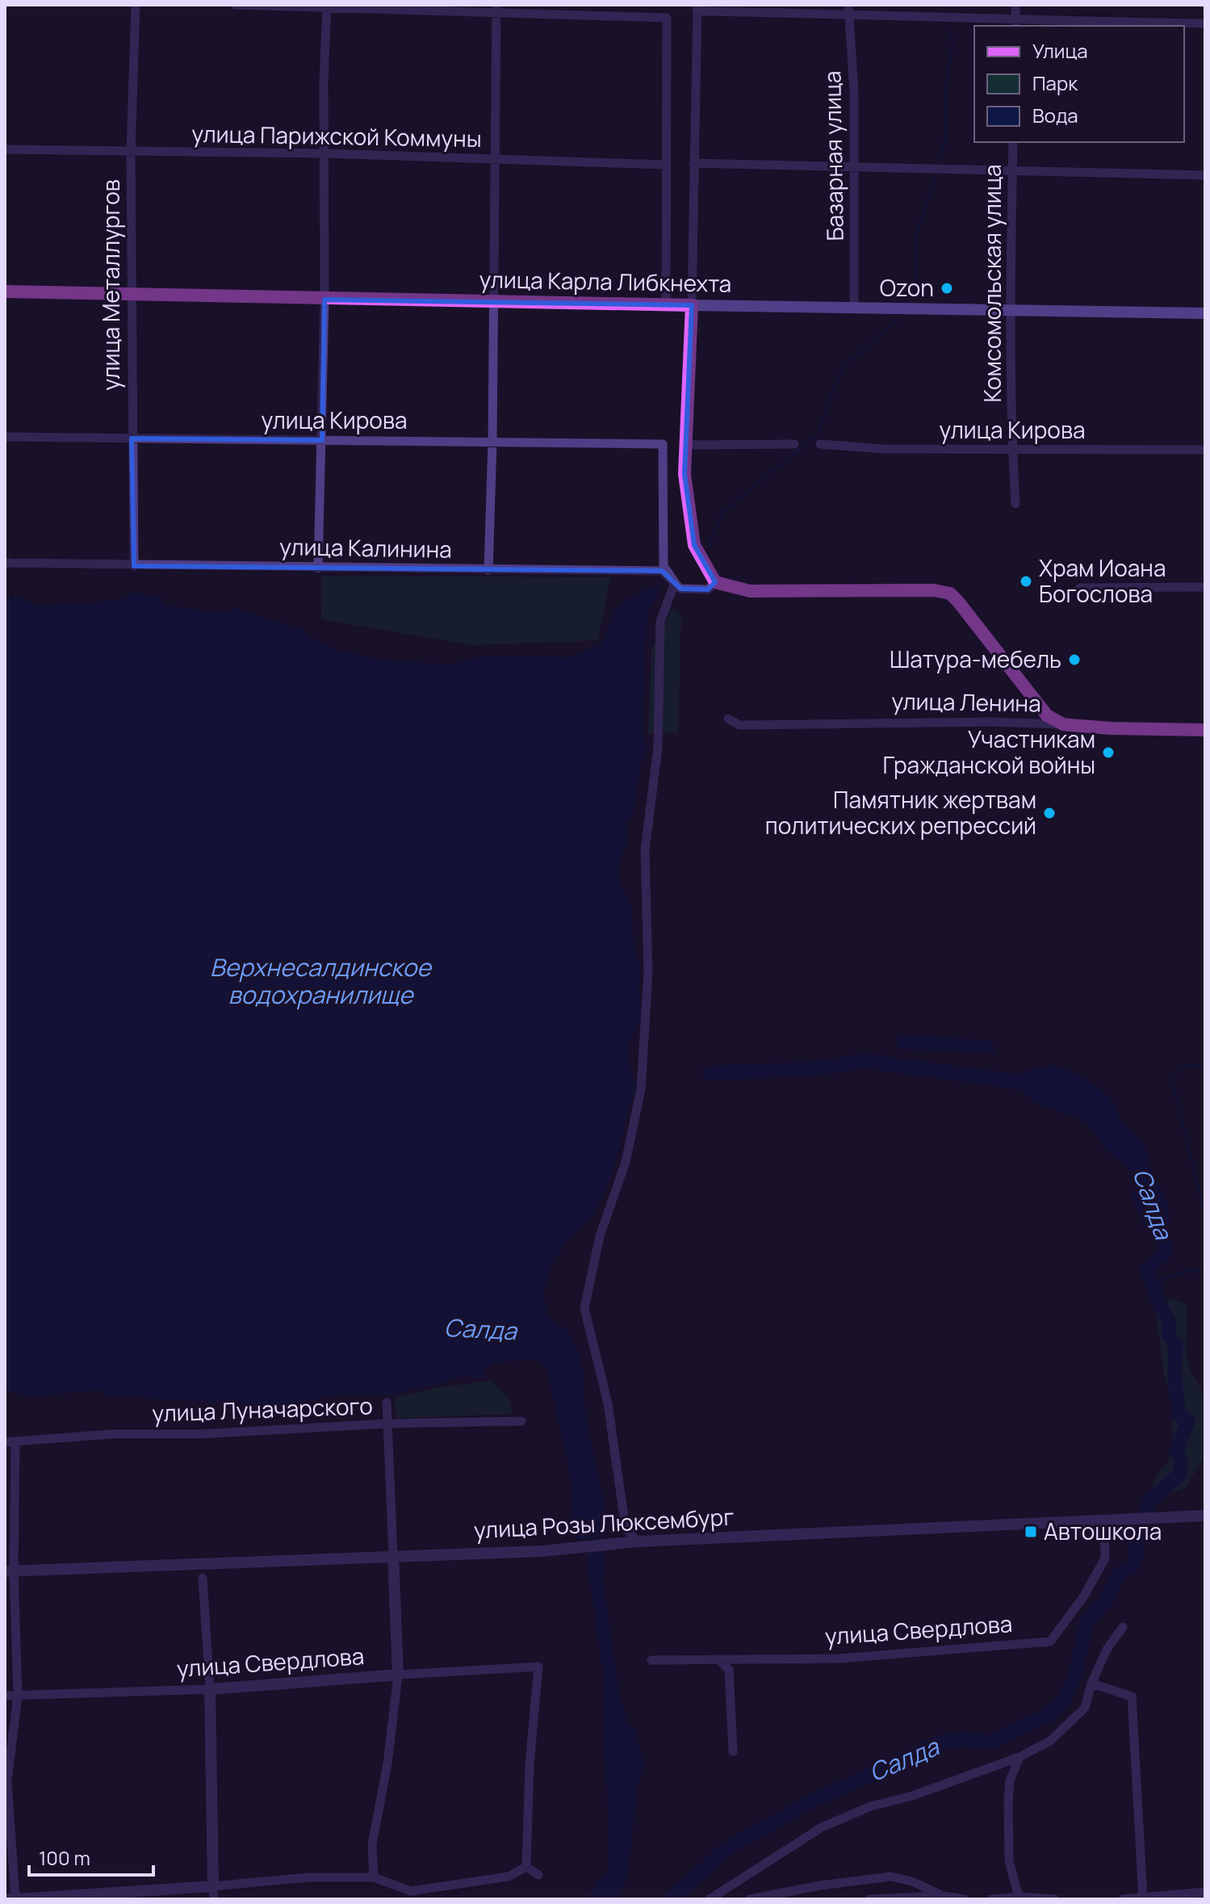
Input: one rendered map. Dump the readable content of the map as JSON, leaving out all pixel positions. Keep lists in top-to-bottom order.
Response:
{
  "streets": {
    "main road": ["улица Карла Либкнехта", "улица Ленина"],
    "street": [
      "улица Парижской Коммуны",
      "Базарная улица",
      "Комсомольская улица",
      "улица Металлургов",
      "улица Кирова",
      "улица Калинина",
      "улица Луначарского",
      "улица Розы Люксембург",
      "улица Свердлова"
    ]
  },
  "crossings": [
    ["улица Парижской Коммуны", "улица Металлургов"],
    ["Базарная улица", "улица Карла Либкнехта"],
    ["улица Карла Либкнехта", "Комсомольская улица"],
    ["улица Карла Либкнехта", "улица Металлургов"],
    ["Комсомольская улица", "улица Кирова"],
    ["улица Металлургов", "улица Кирова"],
    ["улица Металлургов", "улица Калинина"],
    ["улица Кирова", "улица Калинина"],
    ["улица Розы Люксембург", "улица Свердлова"]
  ],
  "water": ["Верхнесалдинское водохранилище", "Салда"],
  "places": {
    "other": [
      "Ozon",
      "Храм Иоана Богослова",
      "Шатура-мебель",
      "Участникам Гражданской войны",
      "Памятник жертвам политических репрессий"
    ],
    "transit": ["Автошкола"]
  },
  "legend": ["Улица", "Парк", "Вода"],
  "scale_bar": "100 m"
}
